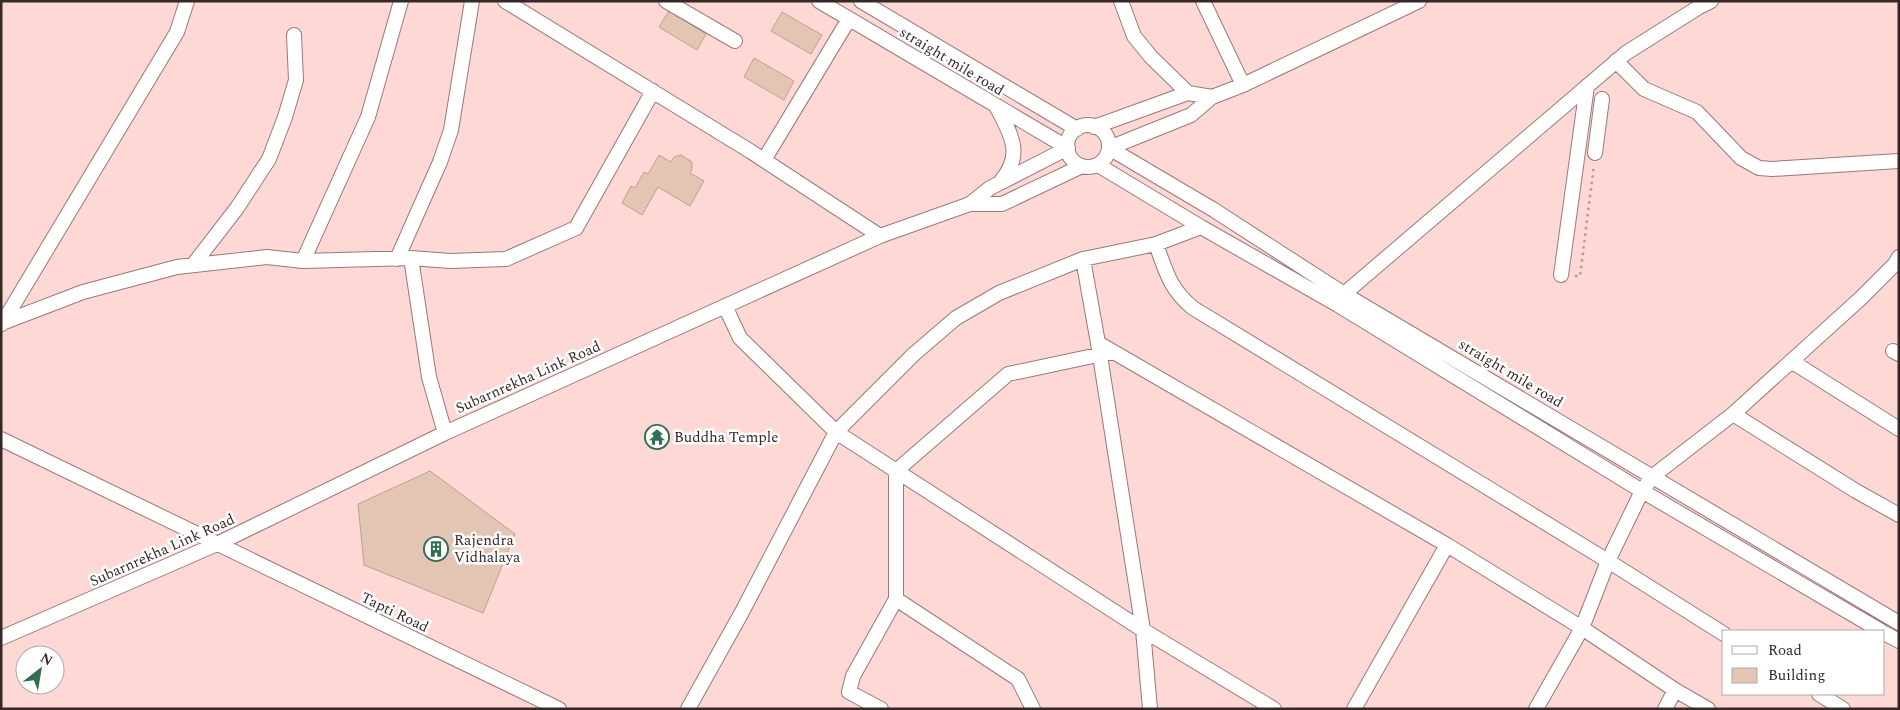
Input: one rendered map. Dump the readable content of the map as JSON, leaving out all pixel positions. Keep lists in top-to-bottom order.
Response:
{
  "streets": {
    "street": ["straight mile road", "Subarnrekha Link Road", "Tapti Road"]
  },
  "crossings": [
    ["straight mile road", "Subarnrekha Link Road"],
    ["Subarnrekha Link Road", "Tapti Road"]
  ],
  "places": {
    "temple": ["Buddha Temple"],
    "building": ["Rajendra Vidhalaya"]
  },
  "legend": ["Road", "Building"],
  "north": "top right"
}
